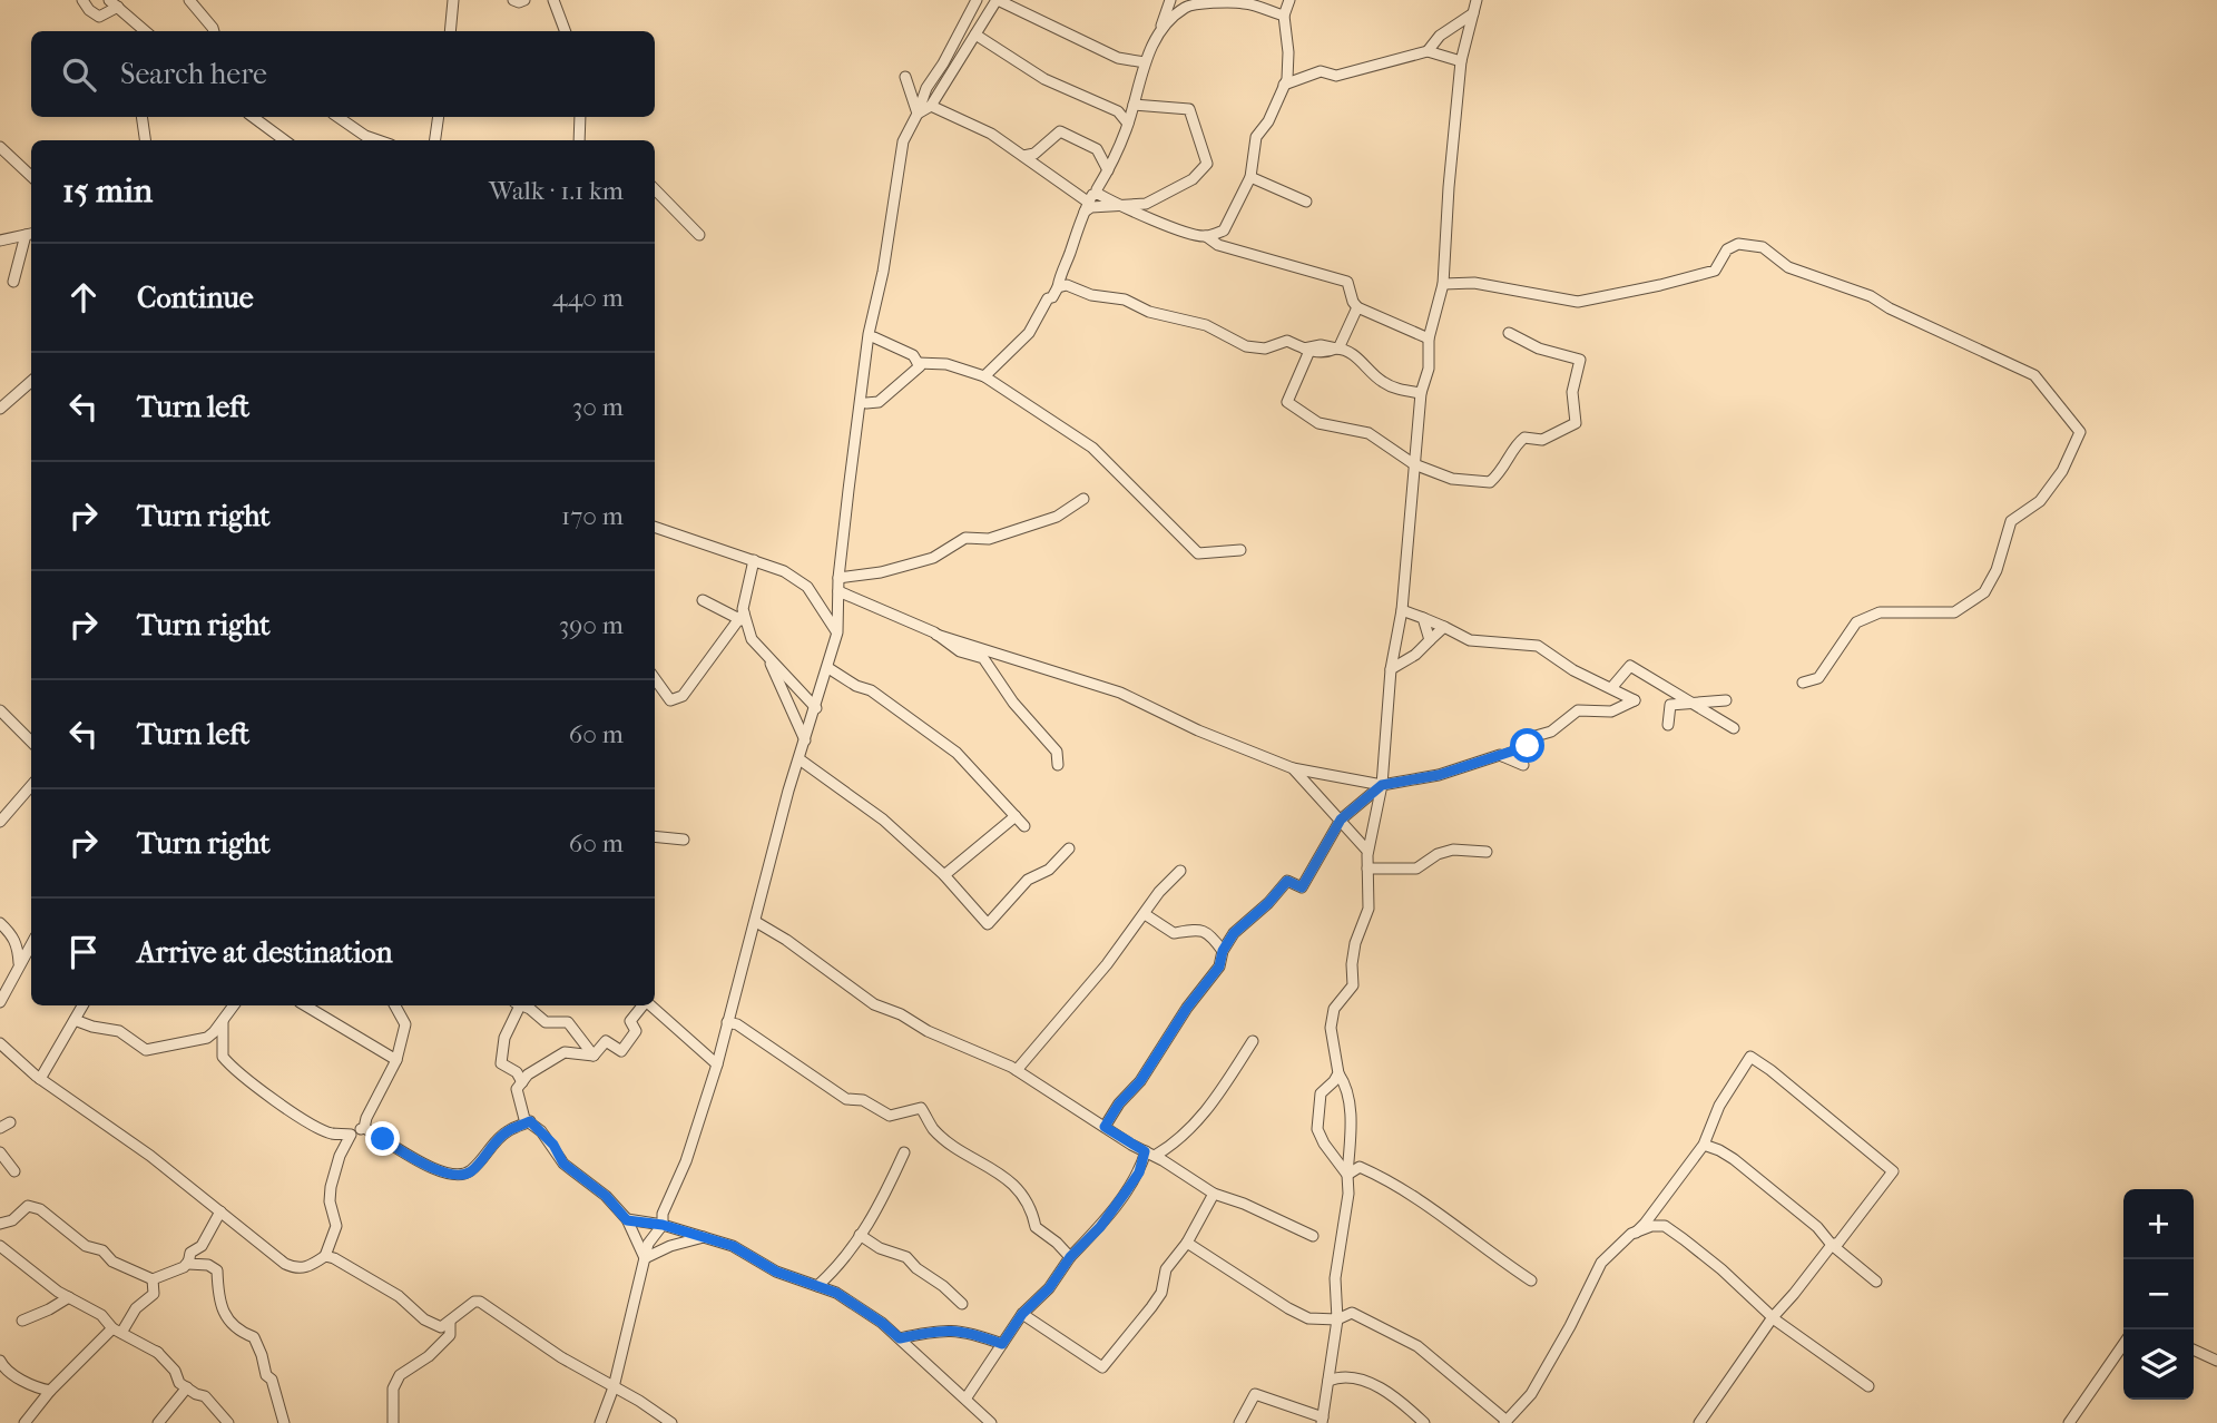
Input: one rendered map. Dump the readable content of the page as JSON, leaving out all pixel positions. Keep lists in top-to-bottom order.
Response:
{
  "page": {
    "search": "Search here",
    "heading": ["15 min", "Walk · 1.1 km"],
    "list": [
      ["Continue", "440 m"],
      ["Turn left", "30 m"],
      ["Turn right", "170 m"],
      ["Turn right", "390 m"],
      ["Turn left", "60 m"],
      ["Turn right", "60 m"],
      "Arrive at destination"
    ],
    "map_buttons": ["+", "−"]
  }
}
